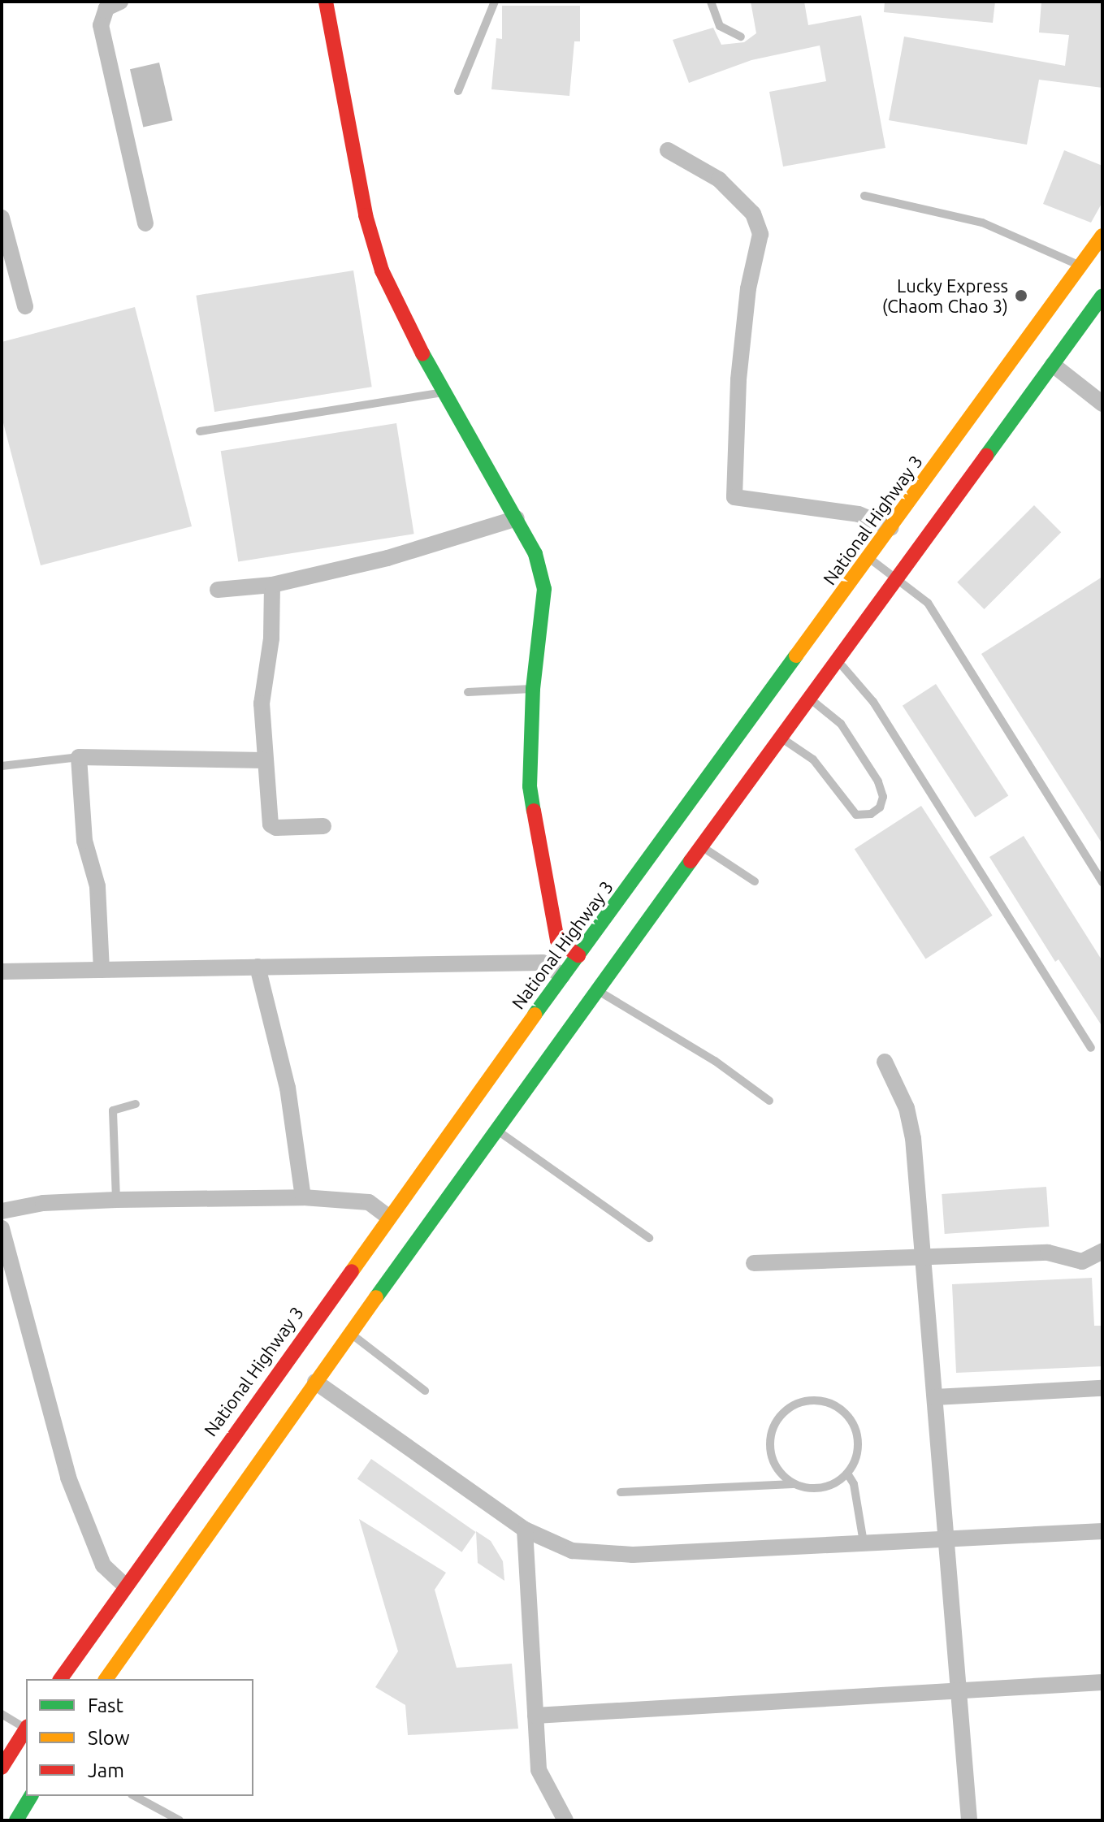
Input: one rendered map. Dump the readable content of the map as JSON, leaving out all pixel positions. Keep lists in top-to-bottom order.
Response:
{
  "streets": {
    "main road": ["National Highway 3"]
  },
  "places": ["Lucky Express (Chaom Chao 3)"],
  "legend": ["Fast", "Slow", "Jam"]
}
